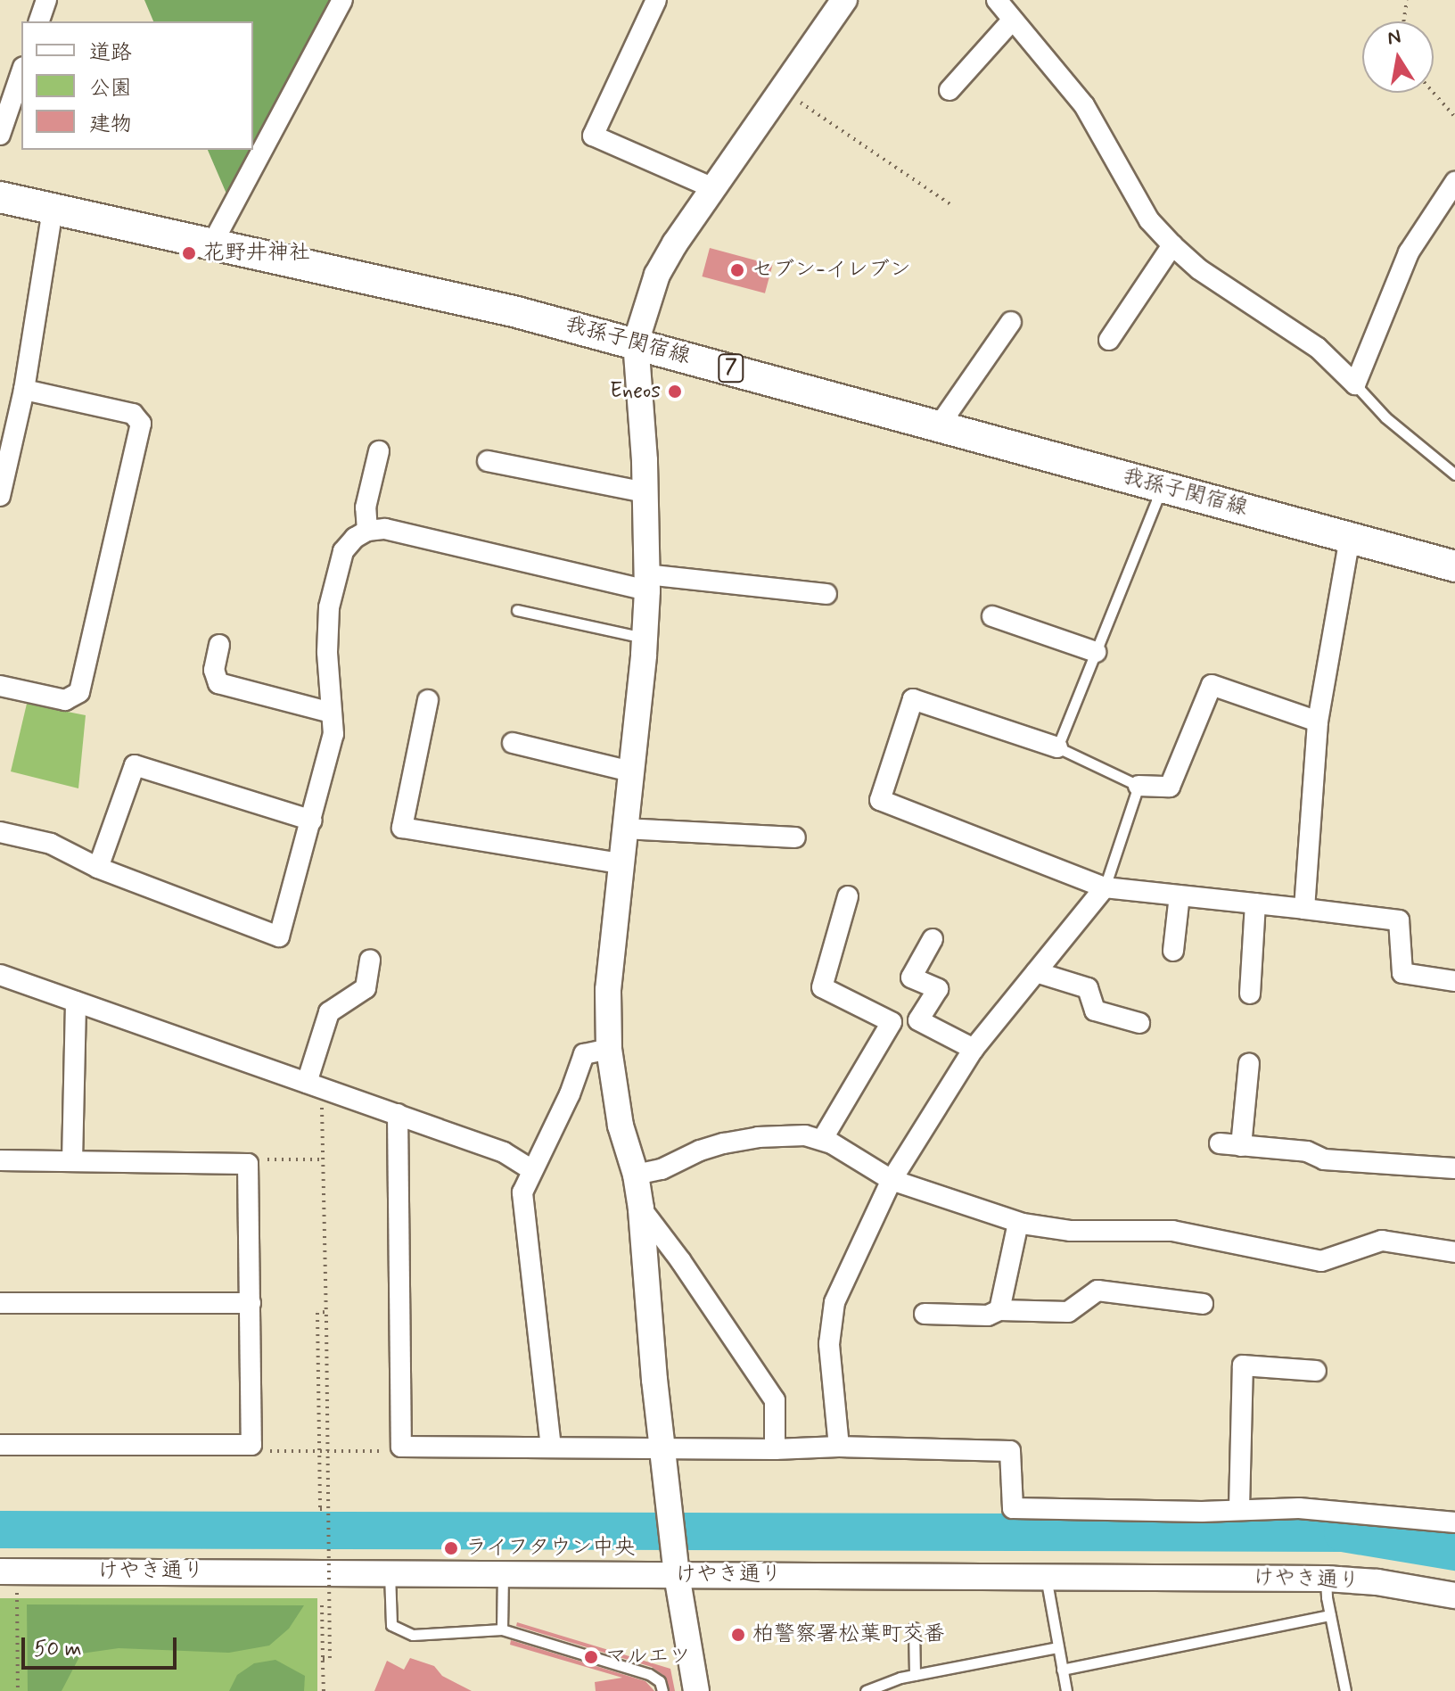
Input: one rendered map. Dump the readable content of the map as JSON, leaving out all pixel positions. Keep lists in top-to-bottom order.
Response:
{
  "streets": {
    "main road": ["我孫子関宿線", "7"],
    "street": ["けやき通り"]
  },
  "places": [
    "花野井神社",
    "セブン-イレブン",
    "Eneos",
    "ライフタウン中央",
    "柏警察署松葉町交番",
    "マルエツ"
  ],
  "legend": ["道路", "公園", "建物"],
  "scale_bar": "50 m",
  "north": "top"
}
